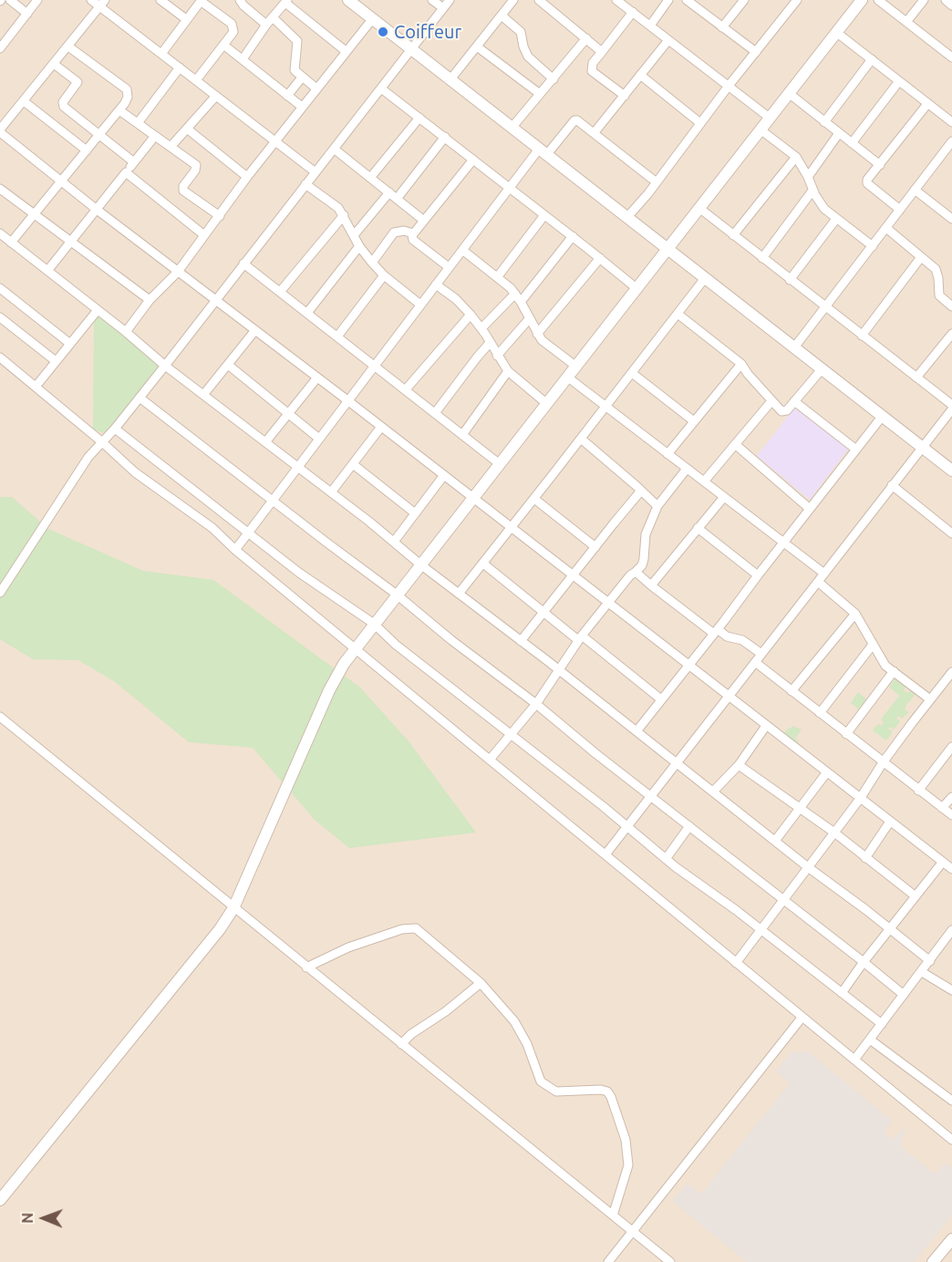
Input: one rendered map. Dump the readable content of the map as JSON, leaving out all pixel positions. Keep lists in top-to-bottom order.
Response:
{
  "places": ["Coiffeur"],
  "north": "left"
}
